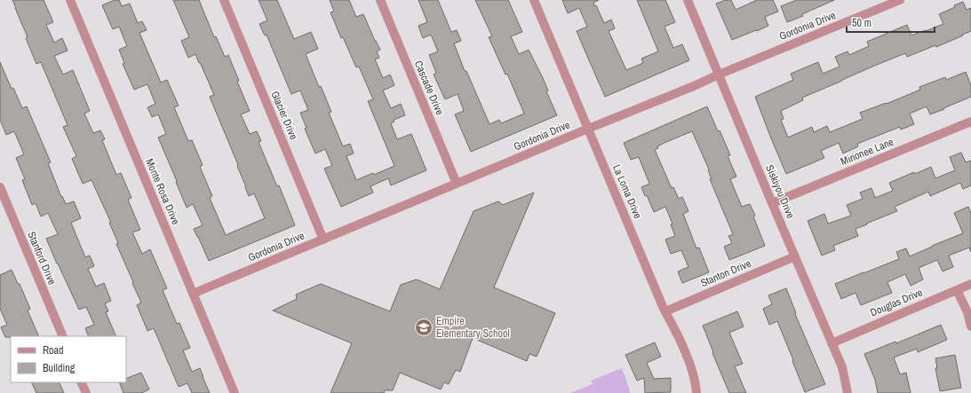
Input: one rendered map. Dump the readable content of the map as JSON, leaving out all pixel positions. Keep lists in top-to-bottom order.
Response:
{
  "streets": {
    "street": [
      "Gordonia Drive",
      "Cascade Drive",
      "Glacier Drive",
      "Minonee Lane",
      "Monte Rosa Drive",
      "La Loma Drive",
      "Siskiyou Drive",
      "Stanford Drive",
      "Stanton Drive",
      "Douglas Drive"
    ]
  },
  "crossings": [
    ["Gordonia Drive", "Cascade Drive"],
    ["Gordonia Drive", "Glacier Drive"],
    ["Gordonia Drive", "Monte Rosa Drive"],
    ["Gordonia Drive", "La Loma Drive"],
    ["Gordonia Drive", "Siskiyou Drive"],
    ["Minonee Lane", "Siskiyou Drive"],
    ["La Loma Drive", "Stanton Drive"],
    ["Siskiyou Drive", "Stanton Drive"],
    ["Siskiyou Drive", "Douglas Drive"]
  ],
  "places": {
    "school or university": ["Empire Elementary School"]
  },
  "legend": ["Road", "Building"],
  "scale_bar": "50 m"
}
